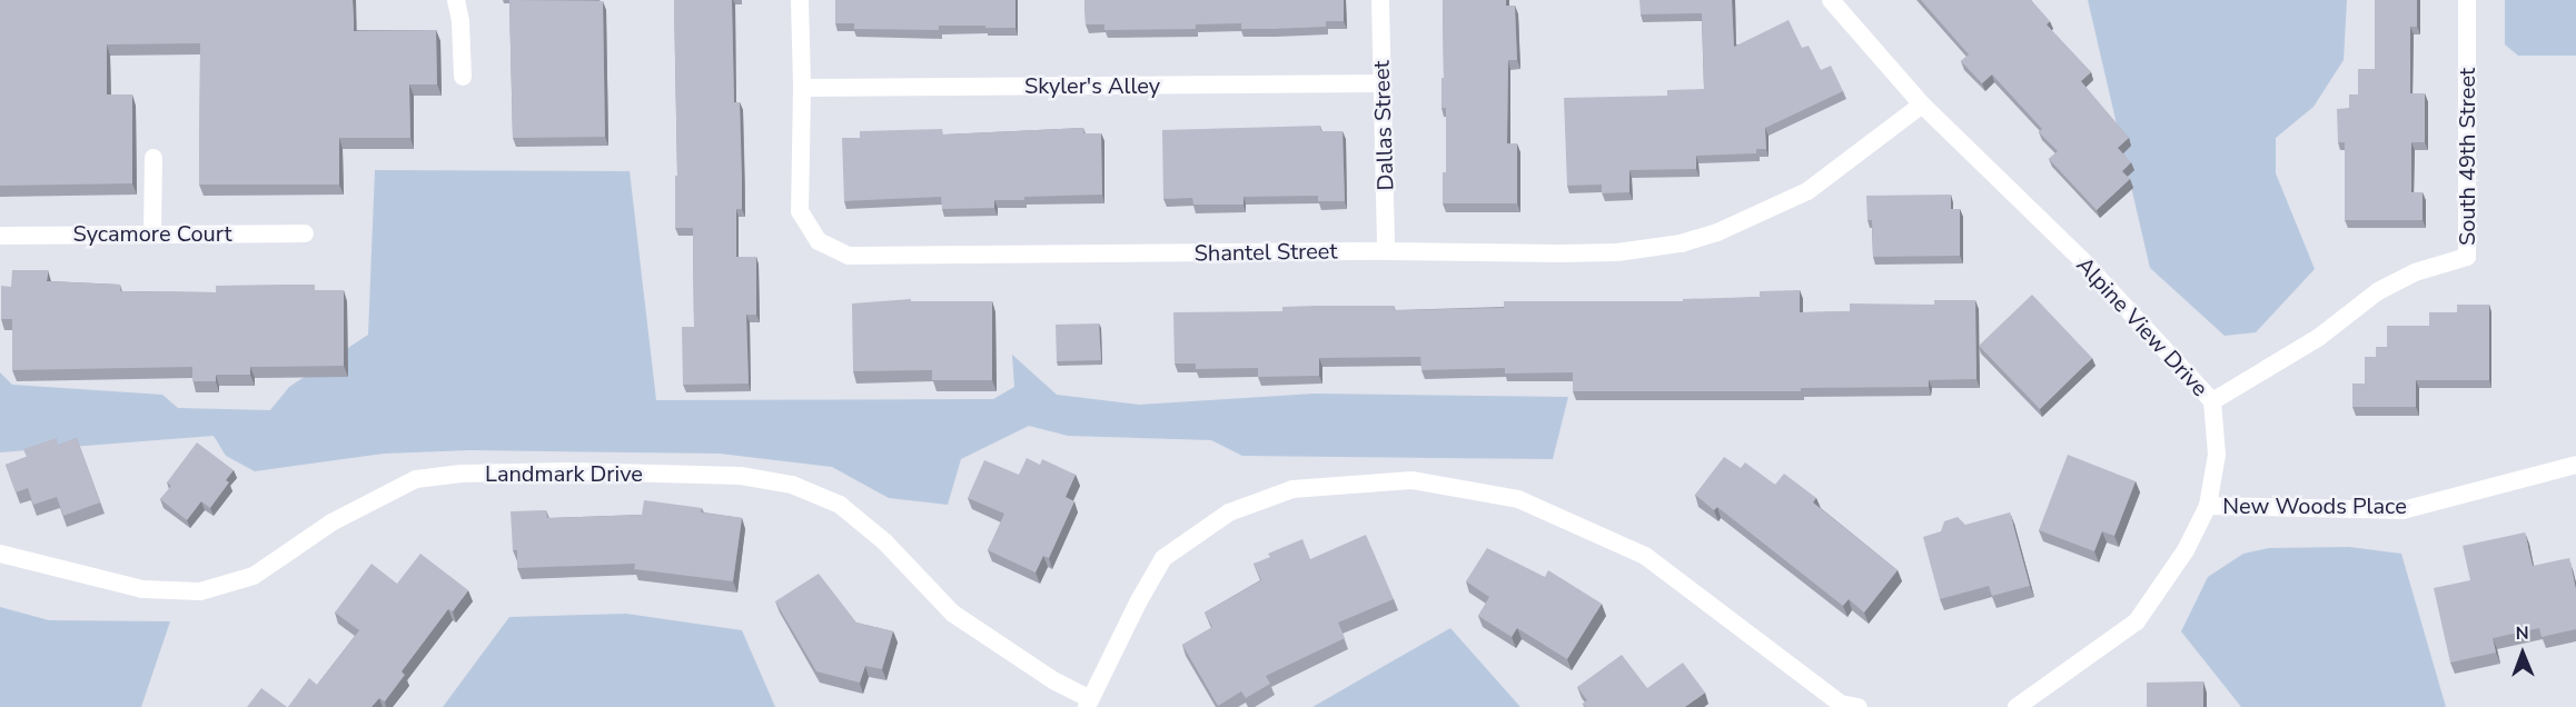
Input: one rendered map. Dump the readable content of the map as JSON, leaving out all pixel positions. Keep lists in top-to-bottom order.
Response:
{
  "streets": {
    "street": [
      "Skyler's Alley",
      "Dallas Street",
      "South 49th Street",
      "Sycamore Court",
      "Shantel Street",
      "Alpine View Drive",
      "Landmark Drive",
      "New Woods Place"
    ]
  },
  "crossings": [
    ["Skyler's Alley", "Dallas Street"],
    ["Skyler's Alley", "Shantel Street"],
    ["Dallas Street", "Shantel Street"],
    ["South 49th Street", "Alpine View Drive"],
    ["Shantel Street", "Alpine View Drive"],
    ["Alpine View Drive", "New Woods Place"]
  ],
  "north": "top"
}
